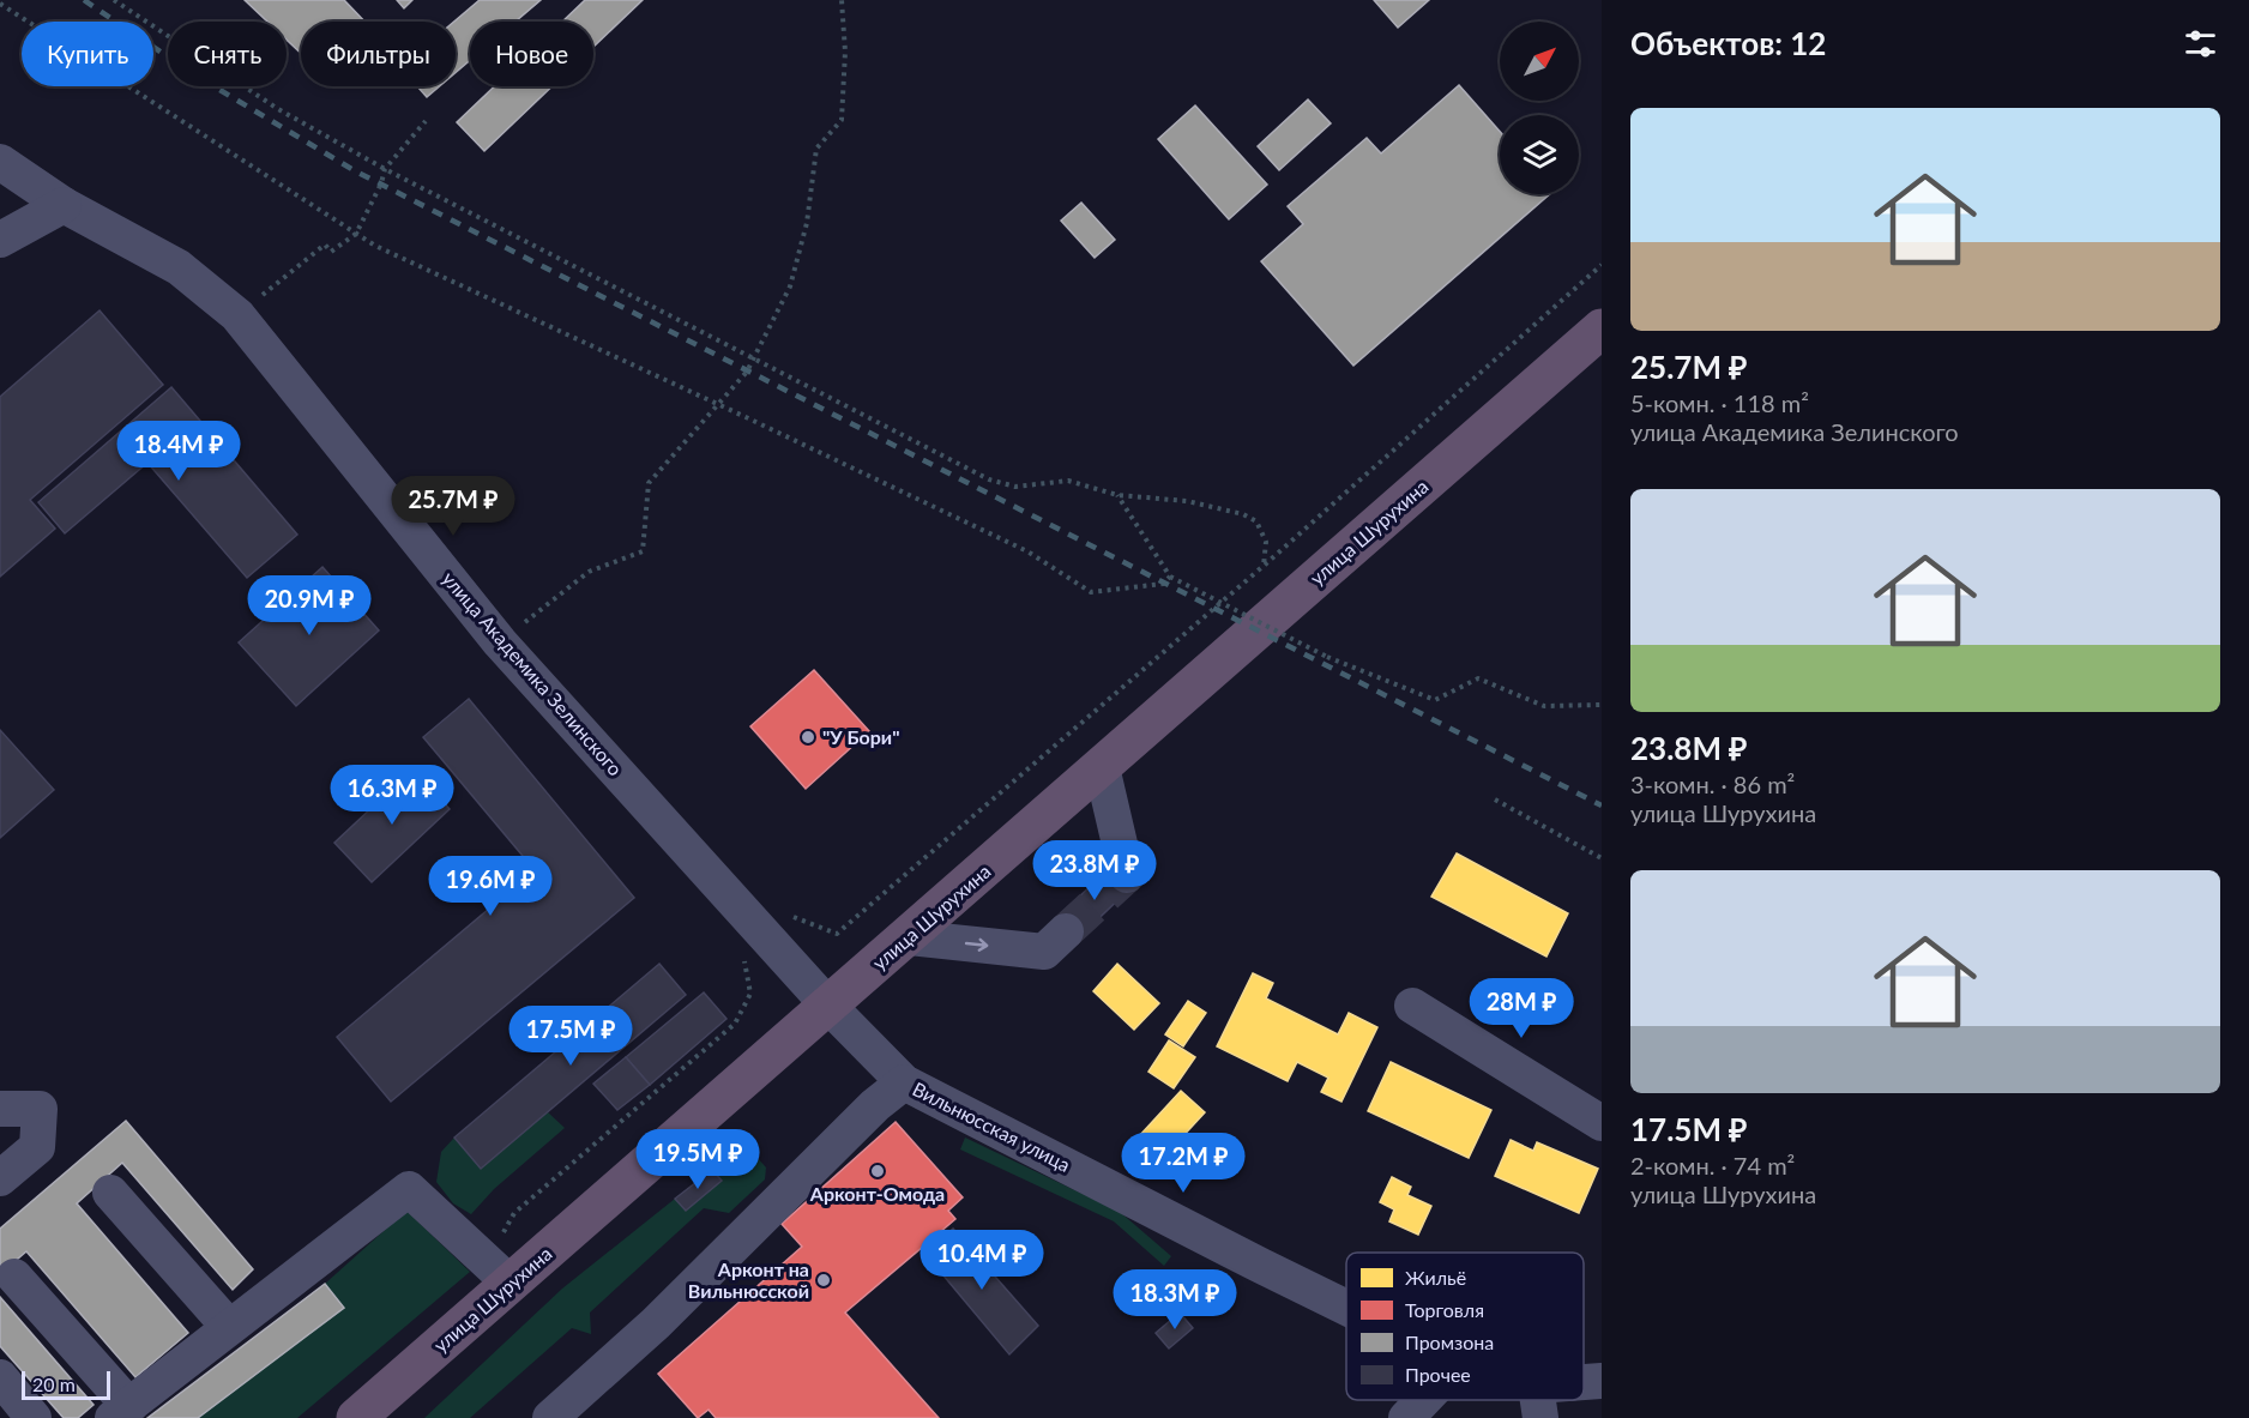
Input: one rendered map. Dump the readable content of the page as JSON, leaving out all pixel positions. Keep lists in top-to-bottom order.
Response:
{
  "streets": {
    "highway": ["улица Шурухина"],
    "street": ["улица Академика Зелинского", "Вильнюсская улица"]
  },
  "crossings": [
    ["улица Шурухина", "улица Академика Зелинского"],
    ["улица Шурухина", "Вильнюсская улица"],
    ["улица Академика Зелинского", "Вильнюсская улица"]
  ],
  "places": ["\"У Бори\"", "Арконт-Омода", "Арконт на Вильнюсской"],
  "legend": [
    "Жильё",
    "Торговля",
    "Промзона",
    "Прочее"
  ],
  "scale_bar": "20 m",
  "north": "top right",
  "page": {
    "heading": "Объектов: 12",
    "chip": [
      "Купить",
      "Снять",
      "Фильтры",
      "Новое"
    ],
    "list": [
      {
        "name": "25.7M ₽",
        "note": "5-комн. · 118 m² · улица Академика Зелинского"
      },
      {
        "name": "23.8M ₽",
        "note": "3-комн. · 86 m² · улица Шурухина"
      },
      {
        "name": "17.5M ₽",
        "note": "2-комн. · 74 m² · улица Шурухина"
      }
    ],
    "price": [
      "18.4M ₽",
      "25.7M ₽",
      "20.9M ₽",
      "16.3M ₽",
      "23.8M ₽",
      "19.6M ₽",
      "28M ₽",
      "17.5M ₽",
      "19.5M ₽",
      "17.2M ₽",
      "10.4M ₽",
      "18.3M ₽"
    ],
    "scale": "20 m"
  }
}
